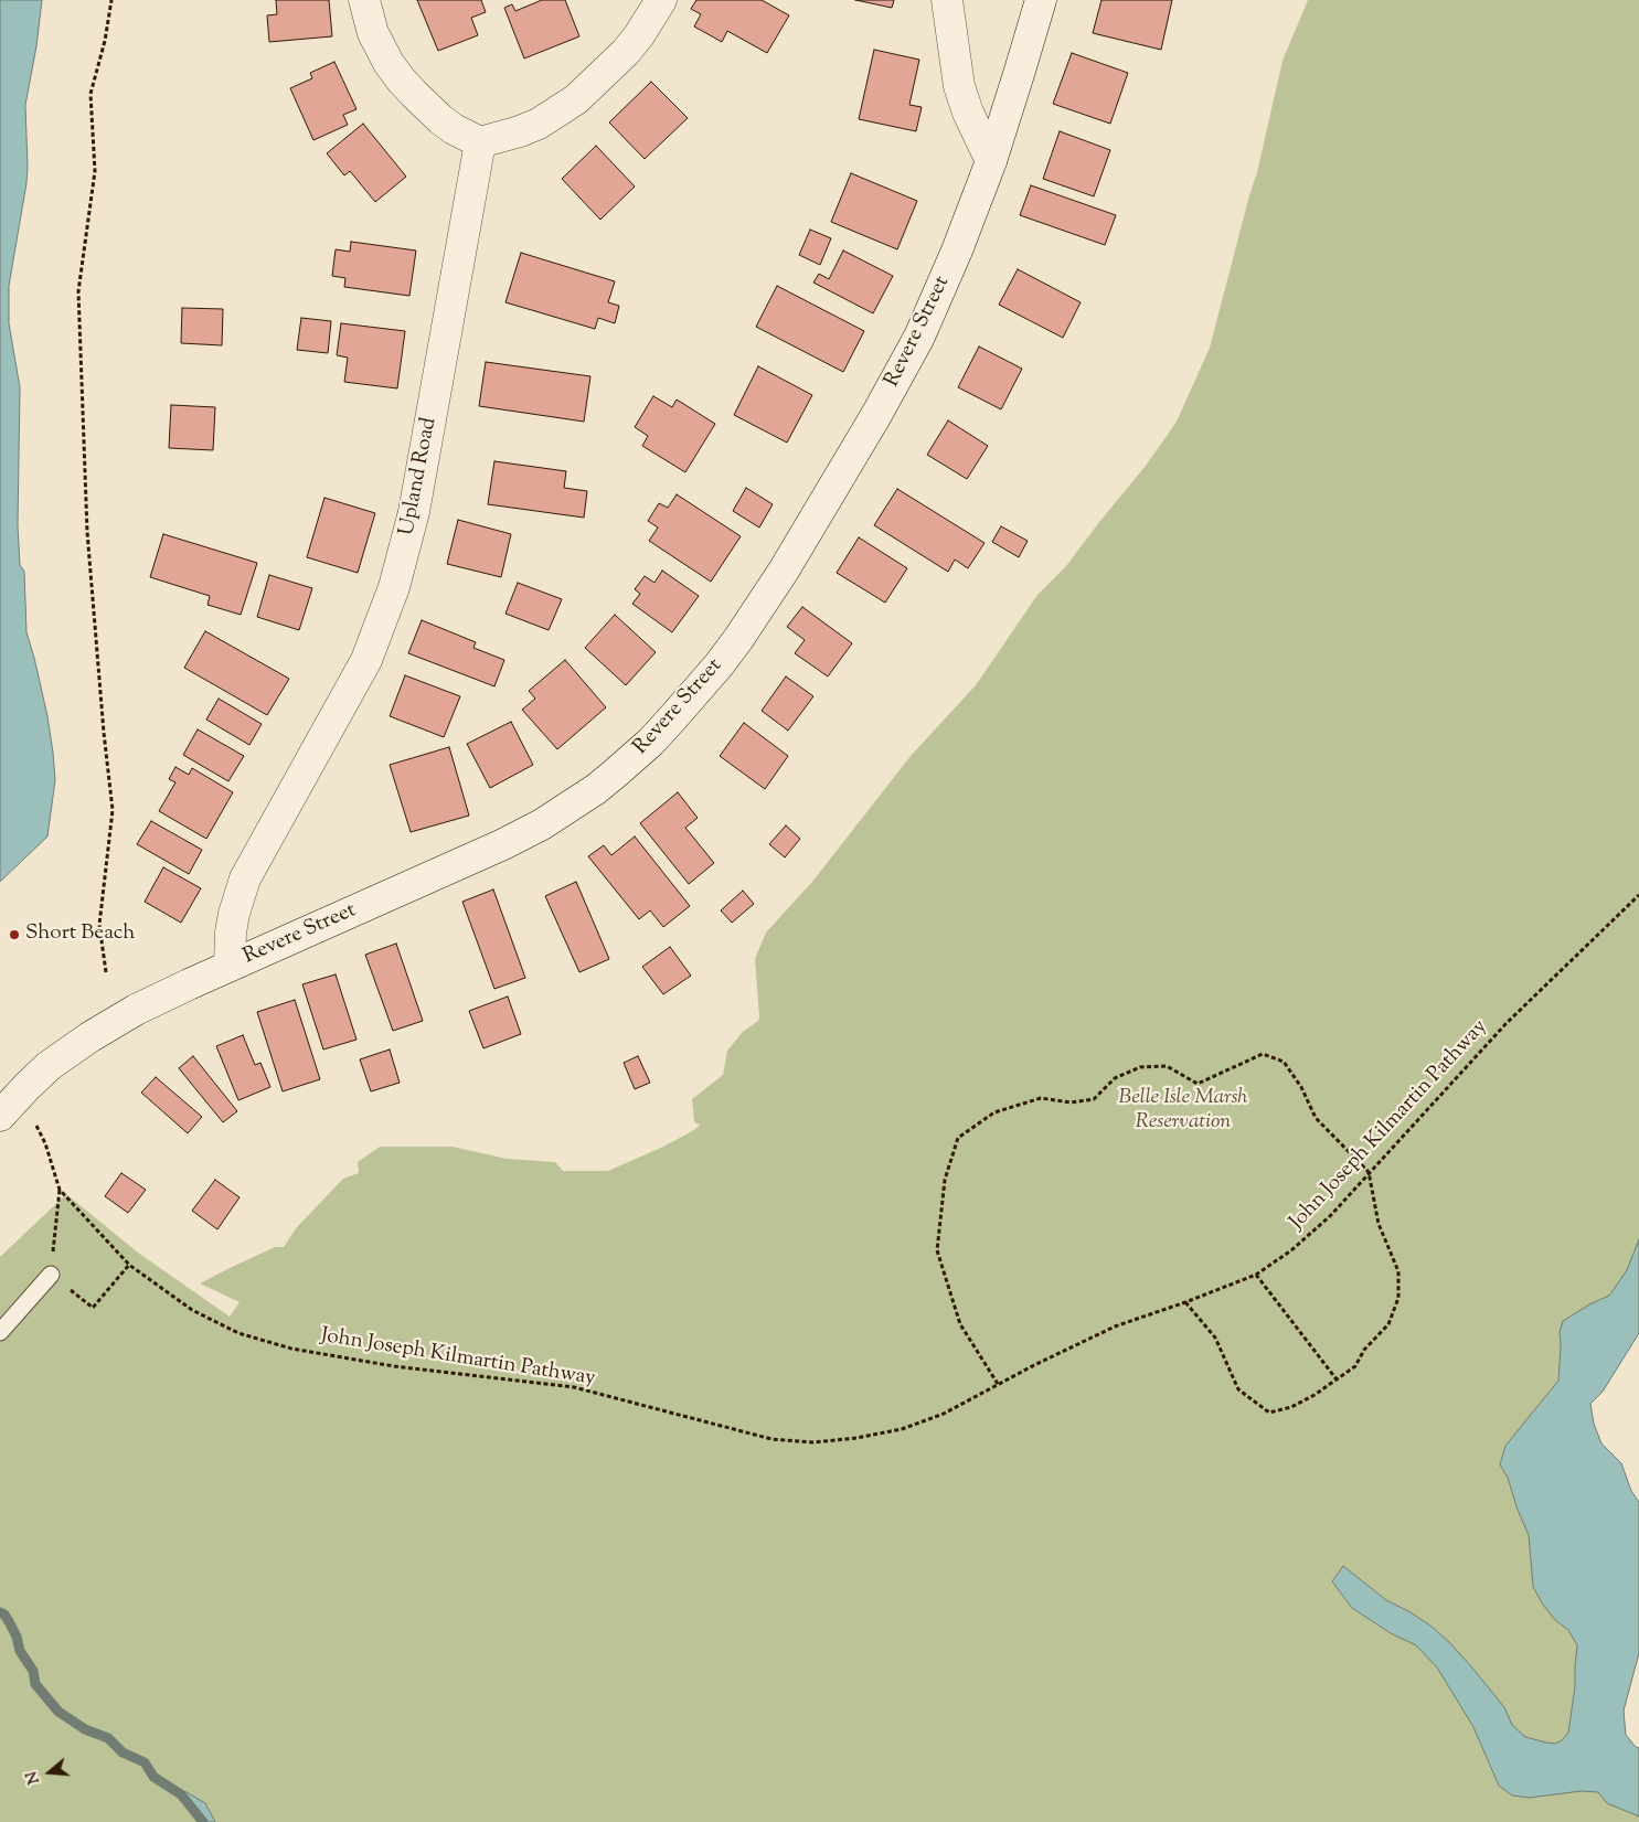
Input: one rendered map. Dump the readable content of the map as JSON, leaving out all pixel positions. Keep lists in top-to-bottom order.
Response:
{
  "streets": {
    "main road": ["Revere Street", "Upland Road"],
    "path": ["John Joseph Kilmartin Pathway"]
  },
  "crossings": [
    ["Revere Street", "Upland Road"]
  ],
  "parks": ["Belle Isle Marsh Reservation"],
  "places": ["Short Beach"],
  "north": "left"
}
